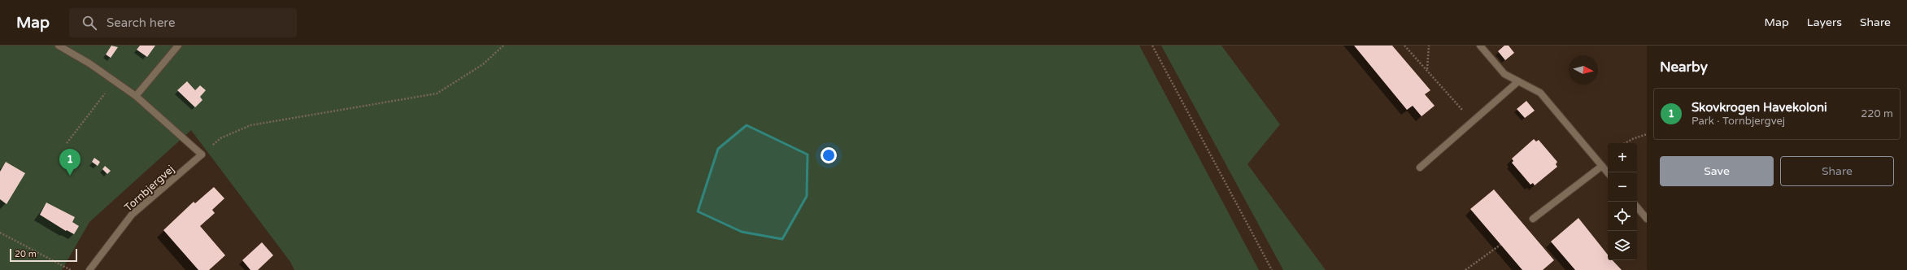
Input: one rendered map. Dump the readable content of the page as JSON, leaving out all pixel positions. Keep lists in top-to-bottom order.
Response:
{
  "streets": {
    "street": ["Tornbjergvej"]
  },
  "scale_bar": "20 m",
  "north": "right",
  "page": {
    "header": "Map",
    "search": "Search here",
    "nav": ["Map", "Layers", "Share"],
    "heading": "Nearby",
    "list": [
      {
        "mark": "1",
        "name": "Skovkrogen Havekoloni",
        "note": "Park · Tornbjergvej",
        "value": "220 m"
      }
    ],
    "map_buttons": ["+", "−"],
    "buttons": ["Save", "Share"],
    "pins": "1",
    "scale": "20 m"
  }
}
